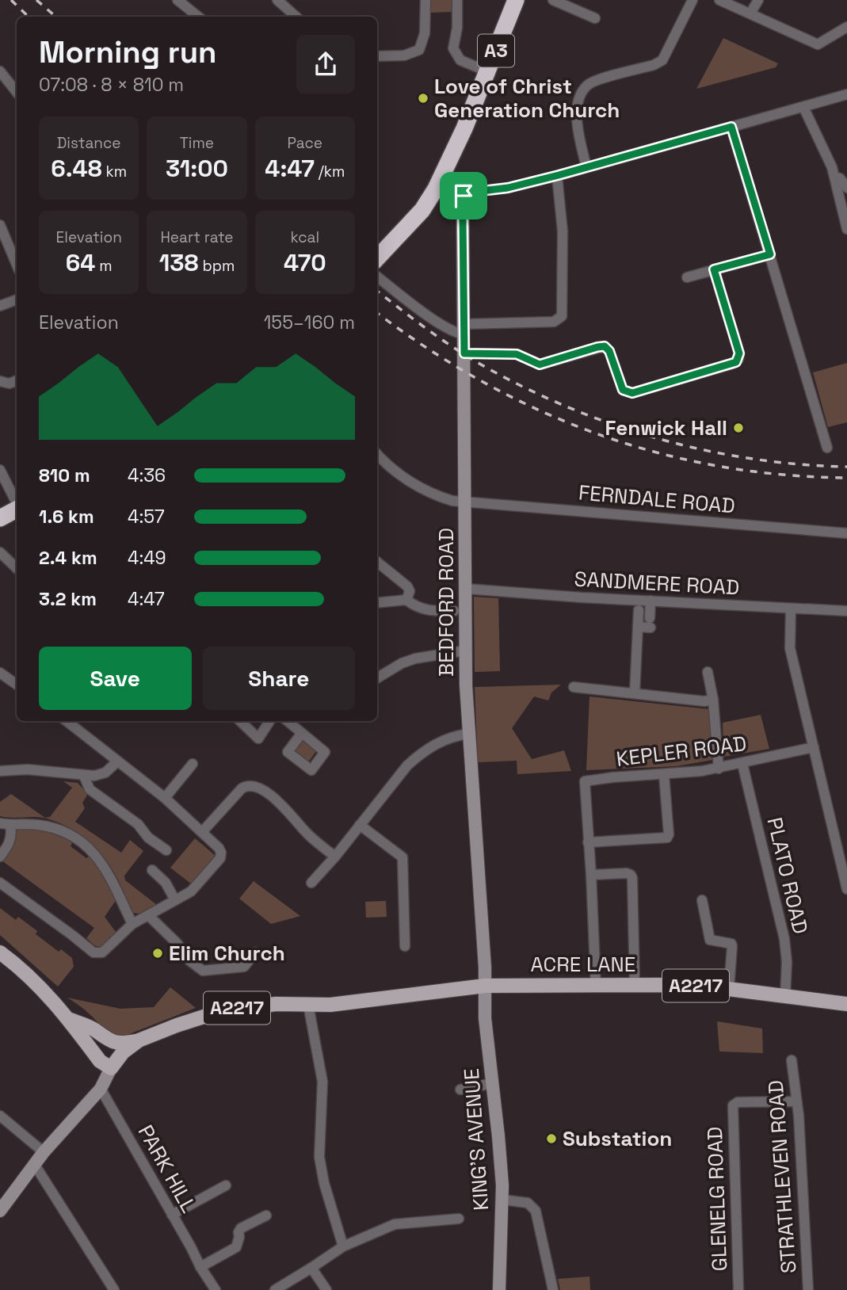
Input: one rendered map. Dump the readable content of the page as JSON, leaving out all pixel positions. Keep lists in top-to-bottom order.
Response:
{
  "streets": {
    "highway": ["A3"],
    "main road": [
      "BEDFORD ROAD",
      "ACRE LANE",
      "A2217",
      "KING'S AVENUE"
    ],
    "street": [
      "FERNDALE ROAD",
      "SANDMERE ROAD",
      "KEPLER ROAD",
      "PLATO ROAD",
      "PARK HILL",
      "STRATHLEVEN ROAD",
      "GLENELG ROAD"
    ]
  },
  "crossings": [
    ["FERNDALE ROAD", "BEDFORD ROAD"],
    ["SANDMERE ROAD", "BEDFORD ROAD"],
    ["BEDFORD ROAD", "ACRE LANE"],
    ["BEDFORD ROAD", "A2217"],
    ["BEDFORD ROAD", "KING'S AVENUE"],
    ["KEPLER ROAD", "PLATO ROAD"],
    ["PLATO ROAD", "ACRE LANE"],
    ["ACRE LANE", "A2217"],
    ["ACRE LANE", "KING'S AVENUE"],
    ["A2217", "KING'S AVENUE"],
    ["STRATHLEVEN ROAD", "GLENELG ROAD"]
  ],
  "places": [
    "Love of Christ Generation Church",
    "Fenwick Hall",
    "Elim Church",
    "Substation"
  ],
  "page": {
    "heading": ["Morning run", "07:08 · 8 × 810 m"],
    "stats": [
      ["Distance", "6.48 km"],
      ["Time", "31:00"],
      ["Pace", "4:47 /km"],
      ["Elevation", "64 m"],
      ["Heart rate", "138 bpm"],
      ["kcal", "470"]
    ],
    "chart": ["Elevation", "155–160 m"],
    "list": [
      {
        "name": "810 m",
        "note": "4:36"
      },
      {
        "name": "1.6 km",
        "note": "4:57"
      },
      {
        "name": "2.4 km",
        "note": "4:49"
      },
      {
        "name": "3.2 km",
        "note": "4:47"
      }
    ],
    "buttons": ["Save", "Share"]
  }
}
